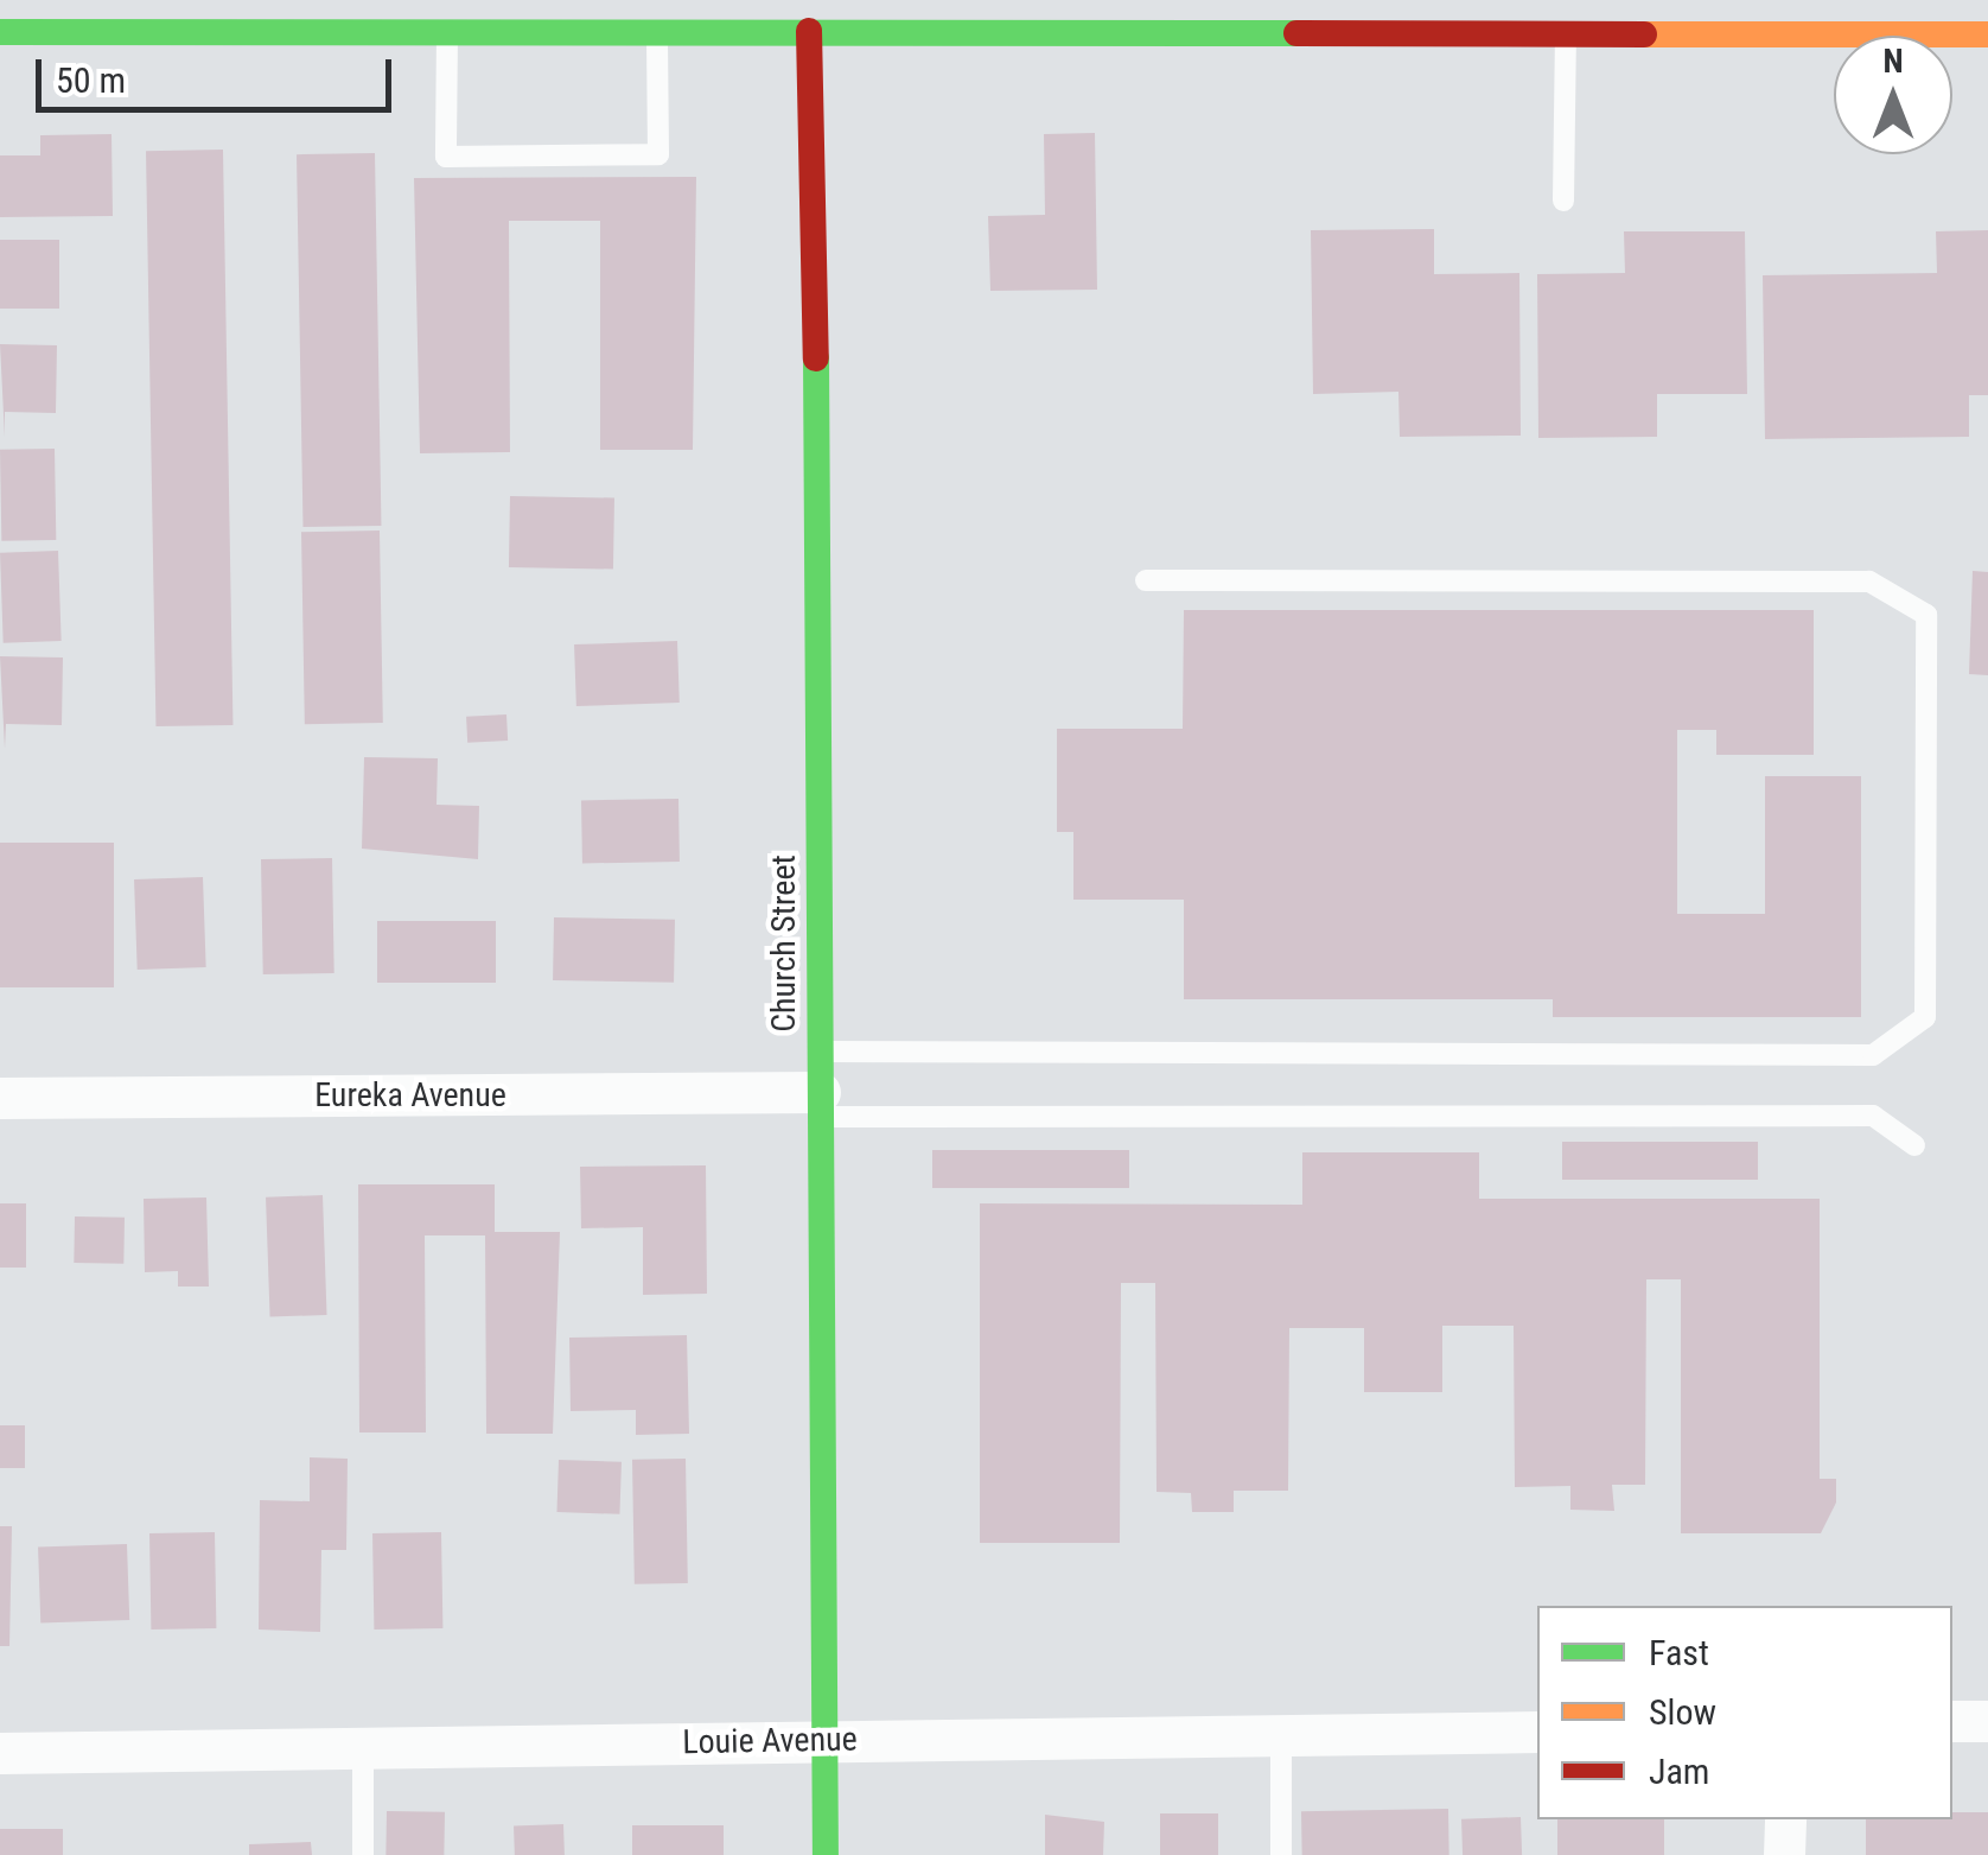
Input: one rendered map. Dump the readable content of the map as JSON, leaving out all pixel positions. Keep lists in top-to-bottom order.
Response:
{
  "streets": {
    "main road": ["Church Street"],
    "street": ["Eureka Avenue", "Louie Avenue"]
  },
  "crossings": [
    ["Church Street", "Eureka Avenue"],
    ["Church Street", "Louie Avenue"]
  ],
  "legend": ["Fast", "Slow", "Jam"],
  "scale_bar": "50 m",
  "north": "top"
}
